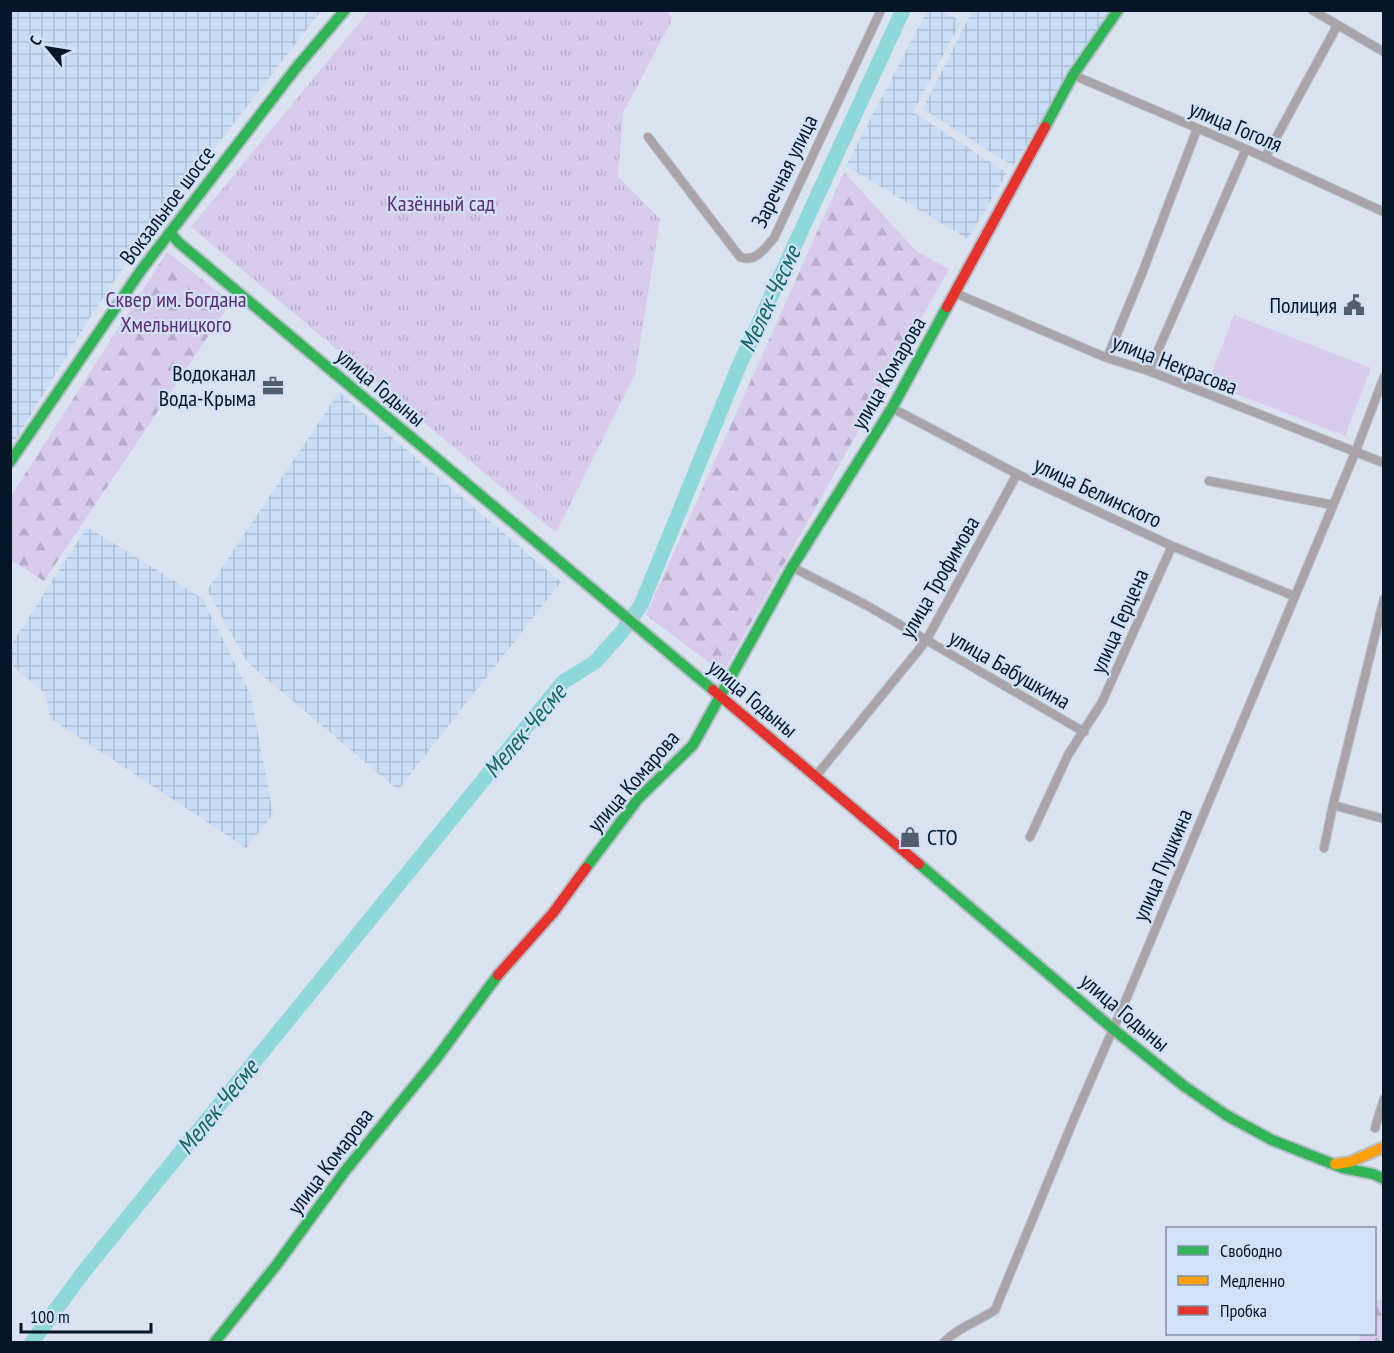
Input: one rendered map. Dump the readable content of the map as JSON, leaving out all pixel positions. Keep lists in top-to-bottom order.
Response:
{
  "streets": {
    "main road": ["Вокзальное шоссе", "улица Комарова", "улица Годыны"],
    "street": [
      "улица Гоголя",
      "Заречная улица",
      "улица Некрасова",
      "улица Белинского",
      "улица Трофимова",
      "улица Герцена",
      "улица Бабушкина",
      "улица Пушкина"
    ]
  },
  "crossings": [
    ["улица Гоголя", "улица Комарова"],
    ["Вокзальное шоссе", "улица Годыны"],
    ["улица Некрасова", "улица Комарова"],
    ["улица Некрасова", "улица Пушкина"],
    ["улица Комарова", "улица Годыны"],
    ["улица Комарова", "улица Белинского"],
    ["улица Комарова", "улица Бабушкина"],
    ["улица Годыны", "улица Трофимова"],
    ["улица Годыны", "улица Пушкина"],
    ["улица Белинского", "улица Трофимова"],
    ["улица Белинского", "улица Герцена"],
    ["улица Белинского", "улица Пушкина"],
    ["улица Трофимова", "улица Бабушкина"],
    ["улица Герцена", "улица Бабушкина"]
  ],
  "water": ["Мелек-Чесме"],
  "parks": ["Казённый сад", "Сквер им. Богдана Хмельницкого"],
  "places": {
    "public building": ["Полиция"],
    "office": ["Водоканал Вода-Крыма"],
    "shop": ["СТО"]
  },
  "legend": ["Свободно", "Медленно", "Пробка"],
  "scale_bar": "100 m",
  "north": "top left"
}
